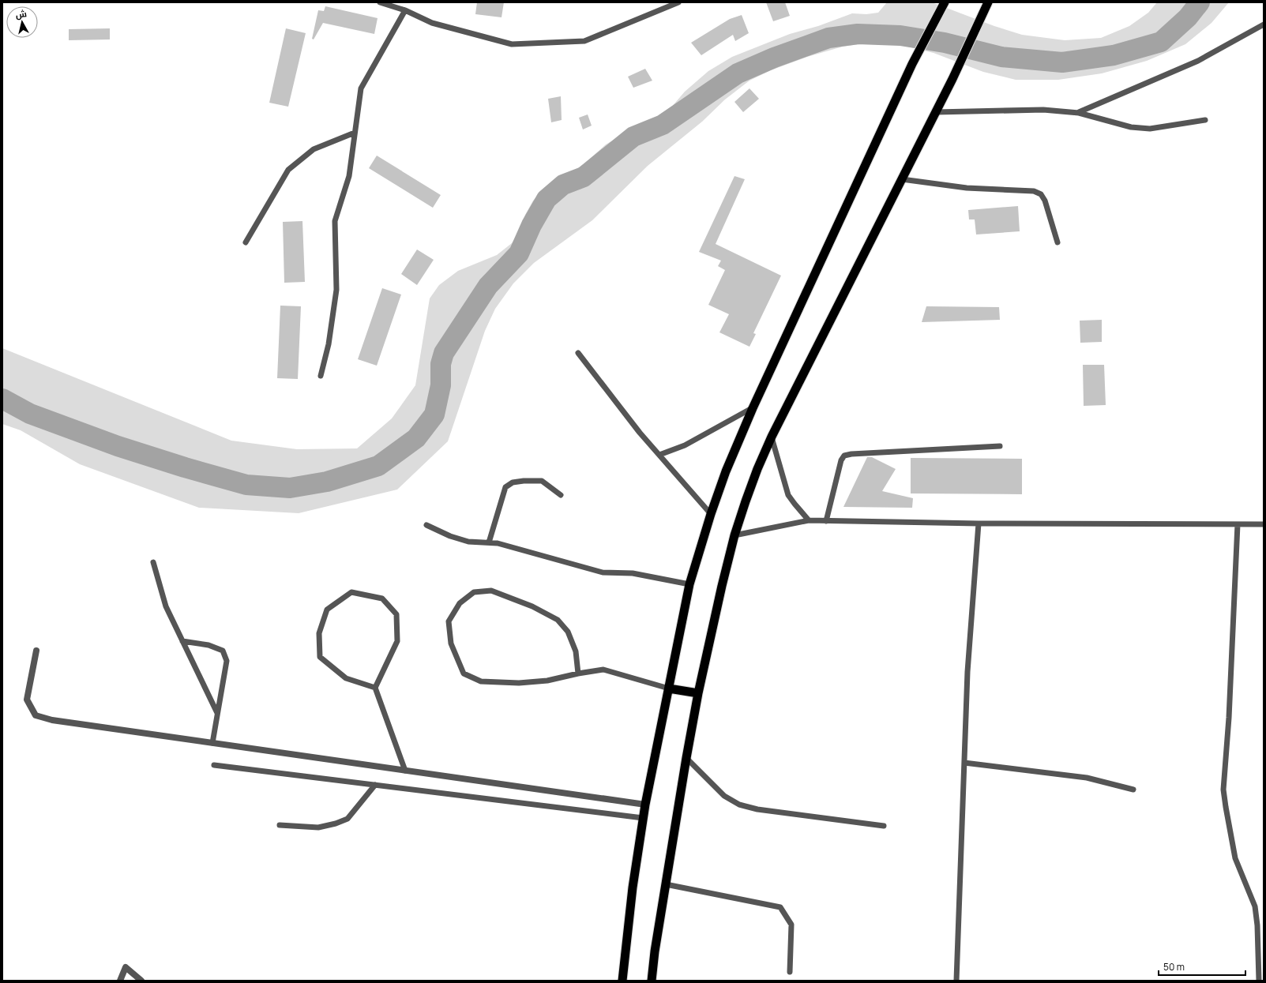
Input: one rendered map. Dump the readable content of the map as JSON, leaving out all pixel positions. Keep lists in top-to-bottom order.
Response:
{
  "scale_bar": "50 m",
  "north": "top"
}
